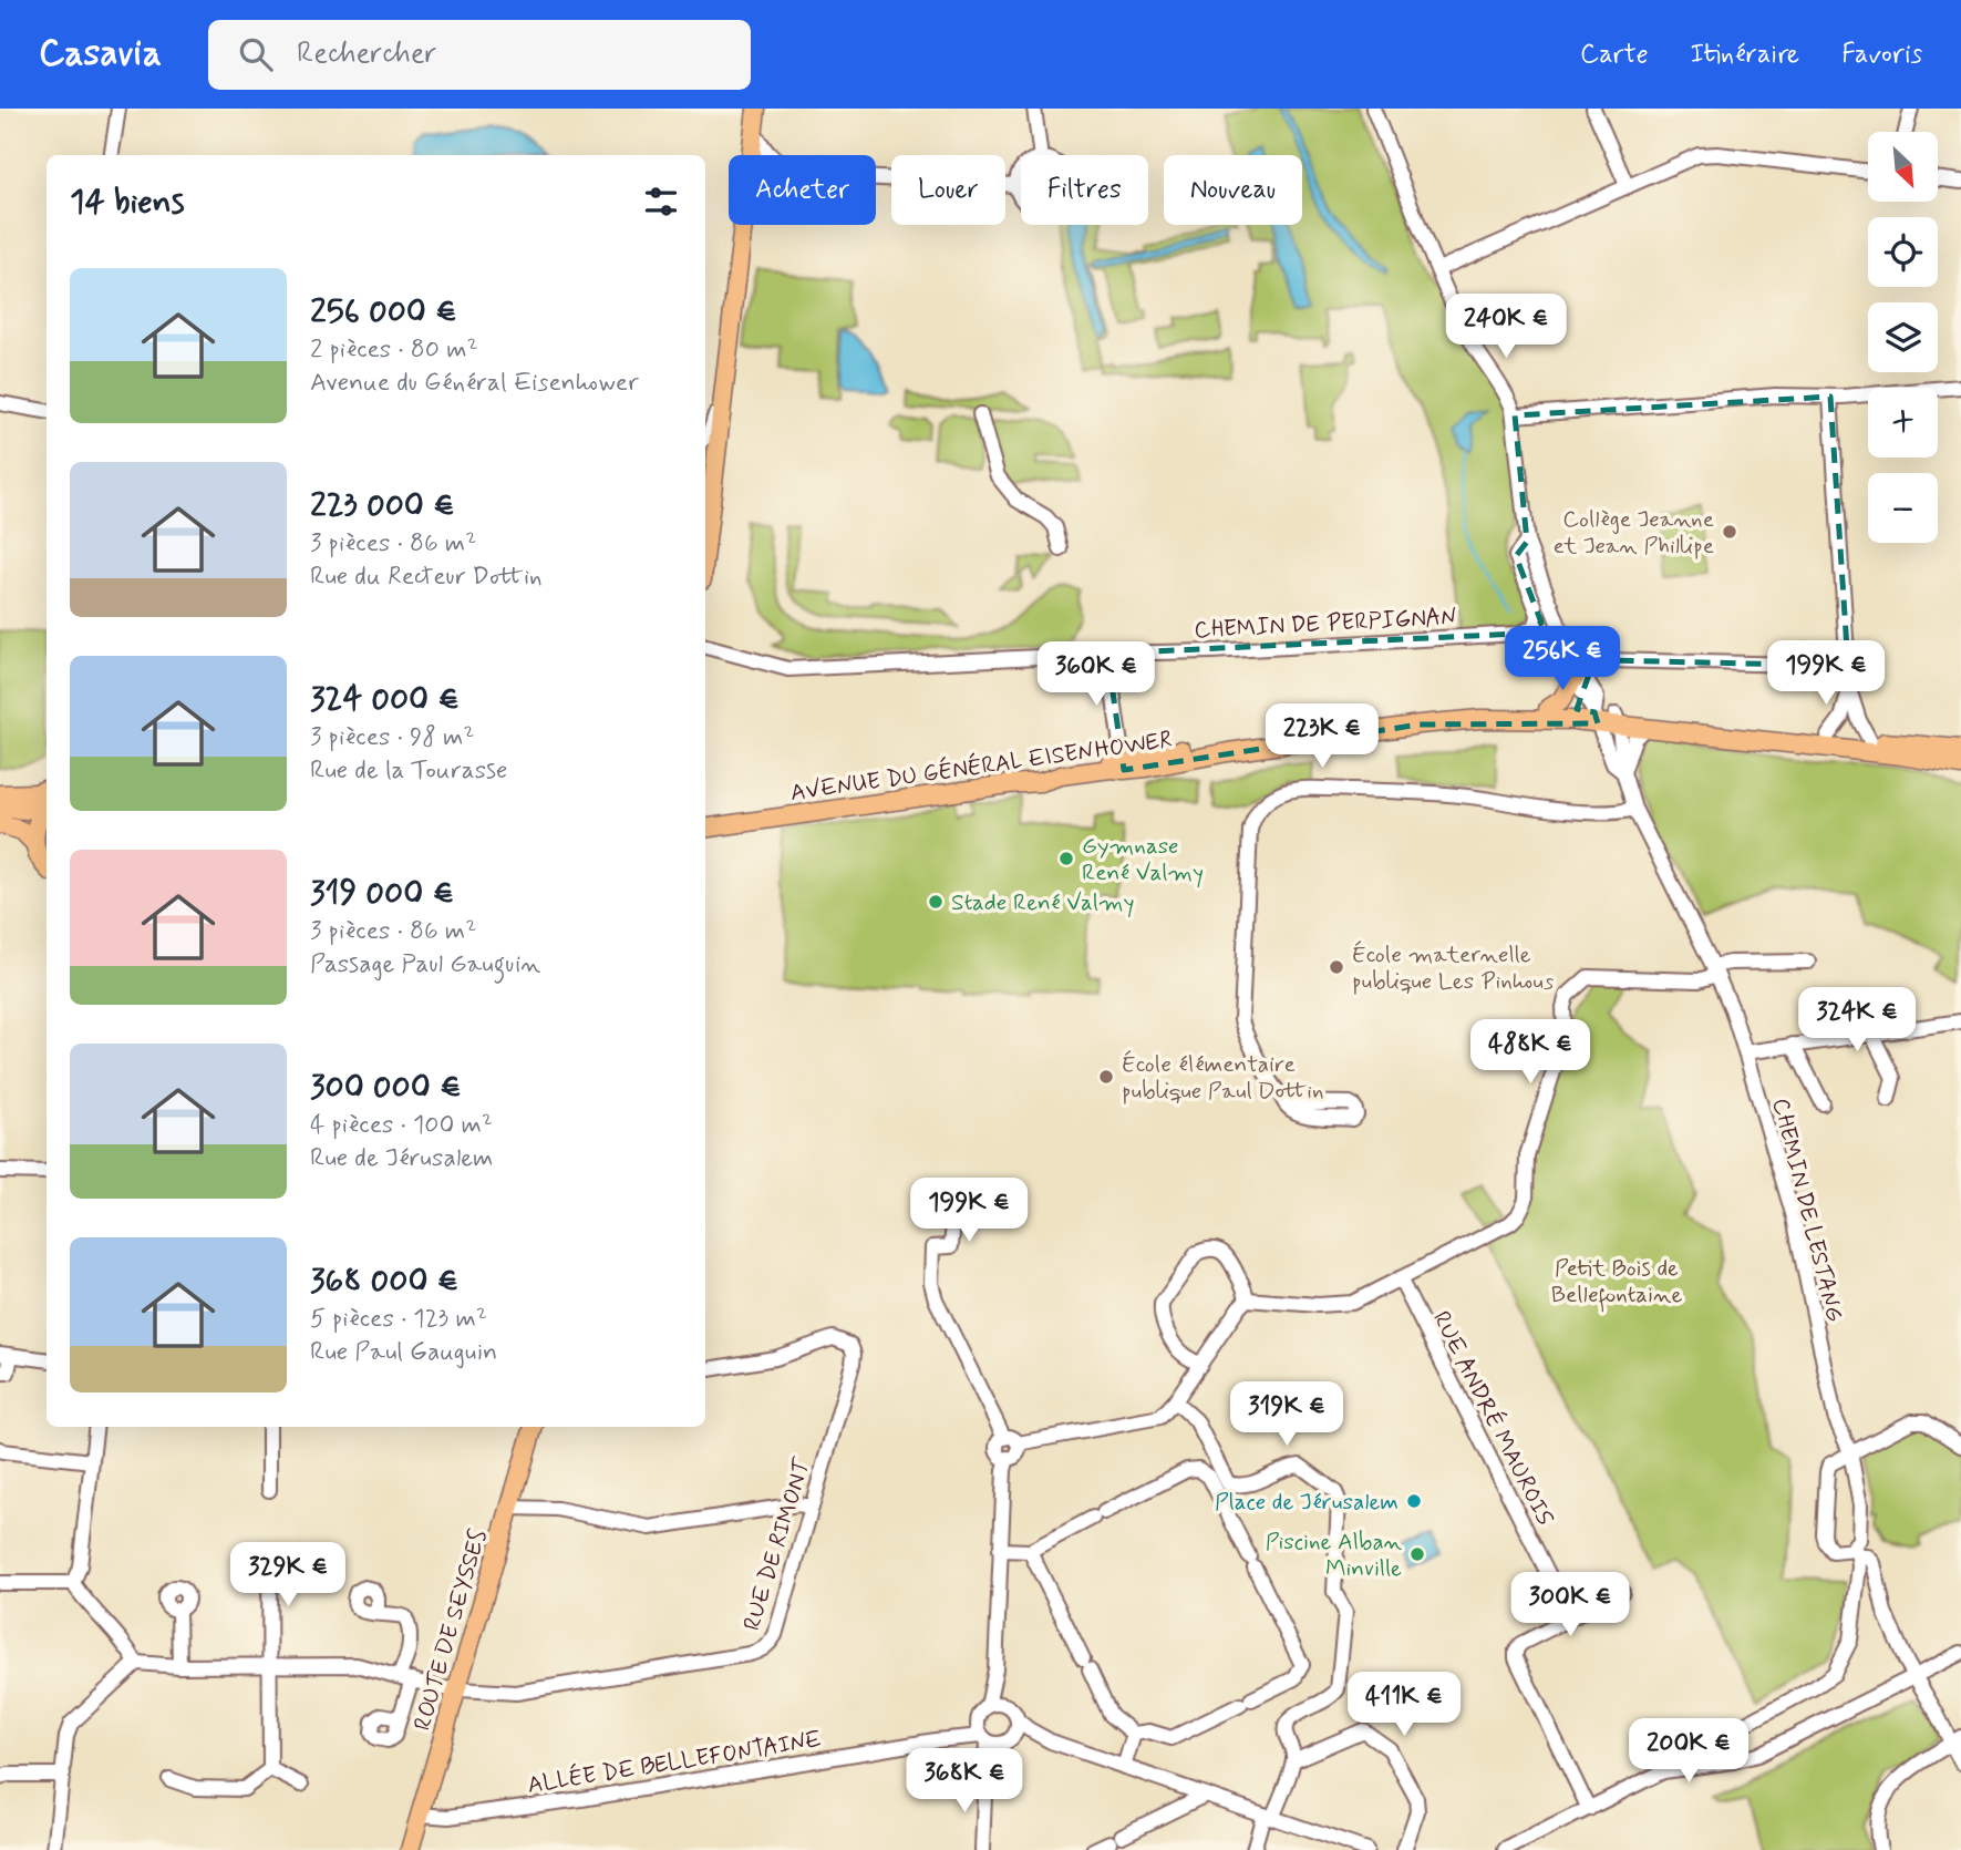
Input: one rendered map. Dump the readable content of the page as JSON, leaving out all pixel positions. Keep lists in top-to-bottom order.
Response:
{
  "streets": {
    "main road": ["AVENUE DU GÉNÉRAL EISENHOWER", "ROUTE DE SEYSSES"],
    "street": [
      "CHEMIN DE PERPIGNAN",
      "CHEMIN DE LESTANG",
      "RUE ANDRÉ MAUROIS",
      "RUE DE RIMONT",
      "ALLÉE DE BELLEFONTAINE"
    ]
  },
  "crossings": [
    ["CHEMIN DE PERPIGNAN", "CHEMIN DE LESTANG"],
    ["AVENUE DU GÉNÉRAL EISENHOWER", "CHEMIN DE LESTANG"],
    ["RUE DE RIMONT", "ROUTE DE SEYSSES"],
    ["ROUTE DE SEYSSES", "ALLÉE DE BELLEFONTAINE"]
  ],
  "parks": ["Petit Bois de Bellefontaine"],
  "places": [
    "Collège Jeanne et Jean Phillipe",
    "Gymnase René Valmy",
    "Stade René Valmy",
    "École maternelle publique Les Pinhous",
    "École élémentaire publique Paul Dottin",
    "Place de Jérusalem",
    "Piscine Alban Minville"
  ],
  "north": "bottom right",
  "page": {
    "header": "Casavia",
    "search": "Rechercher",
    "nav": ["Carte", "Itinéraire", "Favoris"],
    "map_buttons": ["+", "−"],
    "chip": [
      "Acheter",
      "Louer",
      "Filtres",
      "Nouveau"
    ],
    "heading": "14 biens",
    "list": [
      {
        "name": "256 000 €",
        "note": "2 pièces · 80 m² · Avenue du Général Eisenhower"
      },
      {
        "name": "223 000 €",
        "note": "3 pièces · 86 m² · Rue du Recteur Dottin"
      },
      {
        "name": "324 000 €",
        "note": "3 pièces · 98 m² · Rue de la Tourasse"
      },
      {
        "name": "319 000 €",
        "note": "3 pièces · 86 m² · Passage Paul Gauguin"
      },
      {
        "name": "300 000 €",
        "note": "4 pièces · 100 m² · Rue de Jérusalem"
      },
      {
        "name": "368 000 €",
        "note": "5 pièces · 123 m² · Rue Paul Gauguin"
      }
    ],
    "price": [
      "240K €",
      "256K €",
      "199K €",
      "360K €",
      "223K €",
      "324K €",
      "488K €",
      "199K €",
      "319K €",
      "329K €",
      "300K €",
      "411K €",
      "200K €",
      "368K €"
    ]
  }
}
